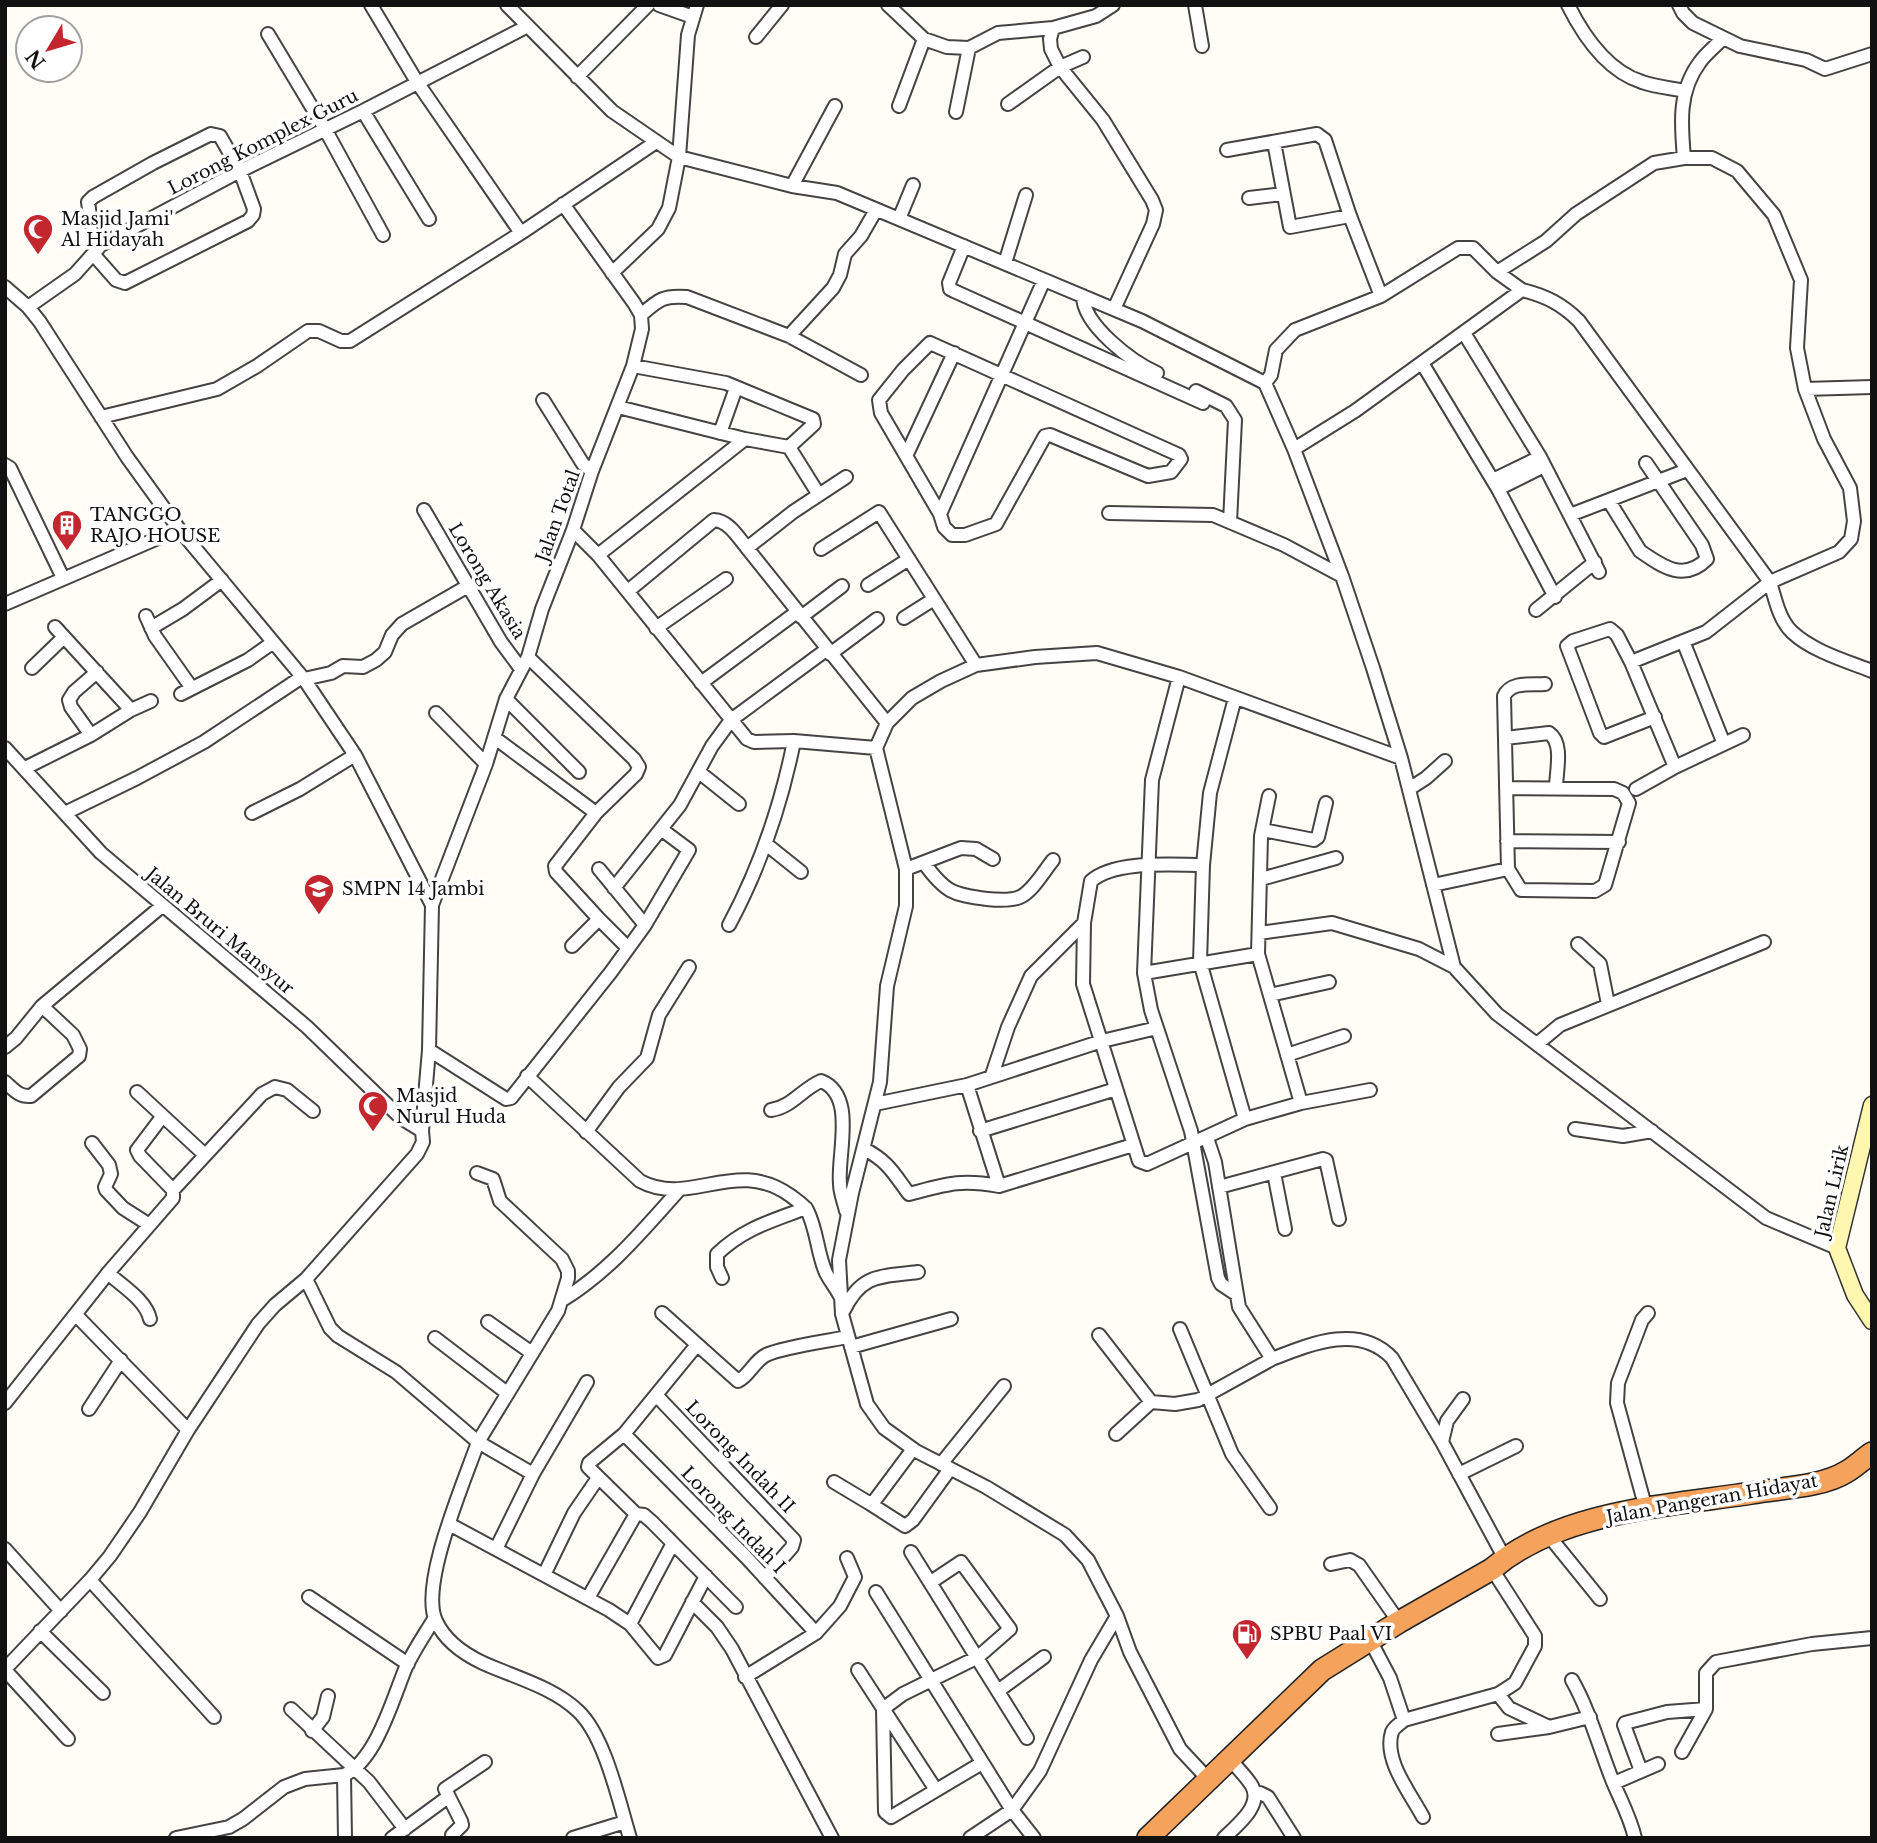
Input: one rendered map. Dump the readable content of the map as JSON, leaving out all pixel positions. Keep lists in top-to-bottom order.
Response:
{
  "streets": {
    "highway": ["Jalan Pangeran Hidayat"],
    "main road": ["Jalan Lirik"],
    "street": [
      "Lorong Komplex Guru",
      "Jalan Total",
      "Lorong Akasia",
      "Jalan Bruri Mansyur",
      "Lorong Indah II",
      "Lorong Indah I"
    ]
  },
  "crossings": [
    ["Jalan Total", "Lorong Akasia"],
    ["Lorong Indah II", "Lorong Indah I"]
  ],
  "places": {
    "mosque": ["Masjid Jami' Al Hidayah", "Masjid Nurul Huda"],
    "building": ["TANGGO RAJO HOUSE"],
    "school or university": ["SMPN 14 Jambi"],
    "fuel station": ["SPBU Paal VI"]
  },
  "north": "bottom left"
}
